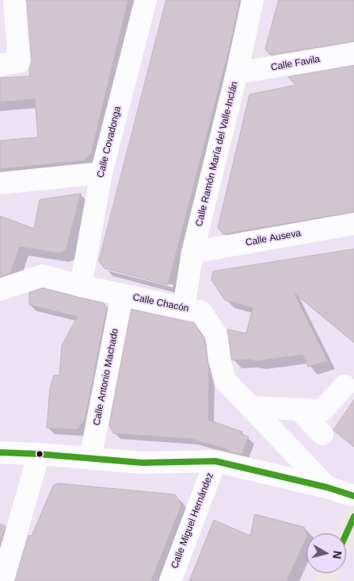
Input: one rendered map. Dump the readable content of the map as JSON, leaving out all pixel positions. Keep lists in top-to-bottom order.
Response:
{
  "streets": {
    "street": [
      "Calle Favila",
      "Calle Covadonga",
      "Calle Ramón María del Valle-Inclán",
      "Calle Auseva",
      "Calle Chacón",
      "Calle Antonio Machado",
      "Calle Miguel Hernández"
    ]
  },
  "crossings": [
    ["Calle Favila", "Calle Ramón María del Valle-Inclán"],
    ["Calle Covadonga", "Calle Chacón"],
    ["Calle Ramón María del Valle-Inclán", "Calle Auseva"],
    ["Calle Ramón María del Valle-Inclán", "Calle Chacón"],
    ["Calle Chacón", "Calle Antonio Machado"]
  ],
  "north": "right"
}
